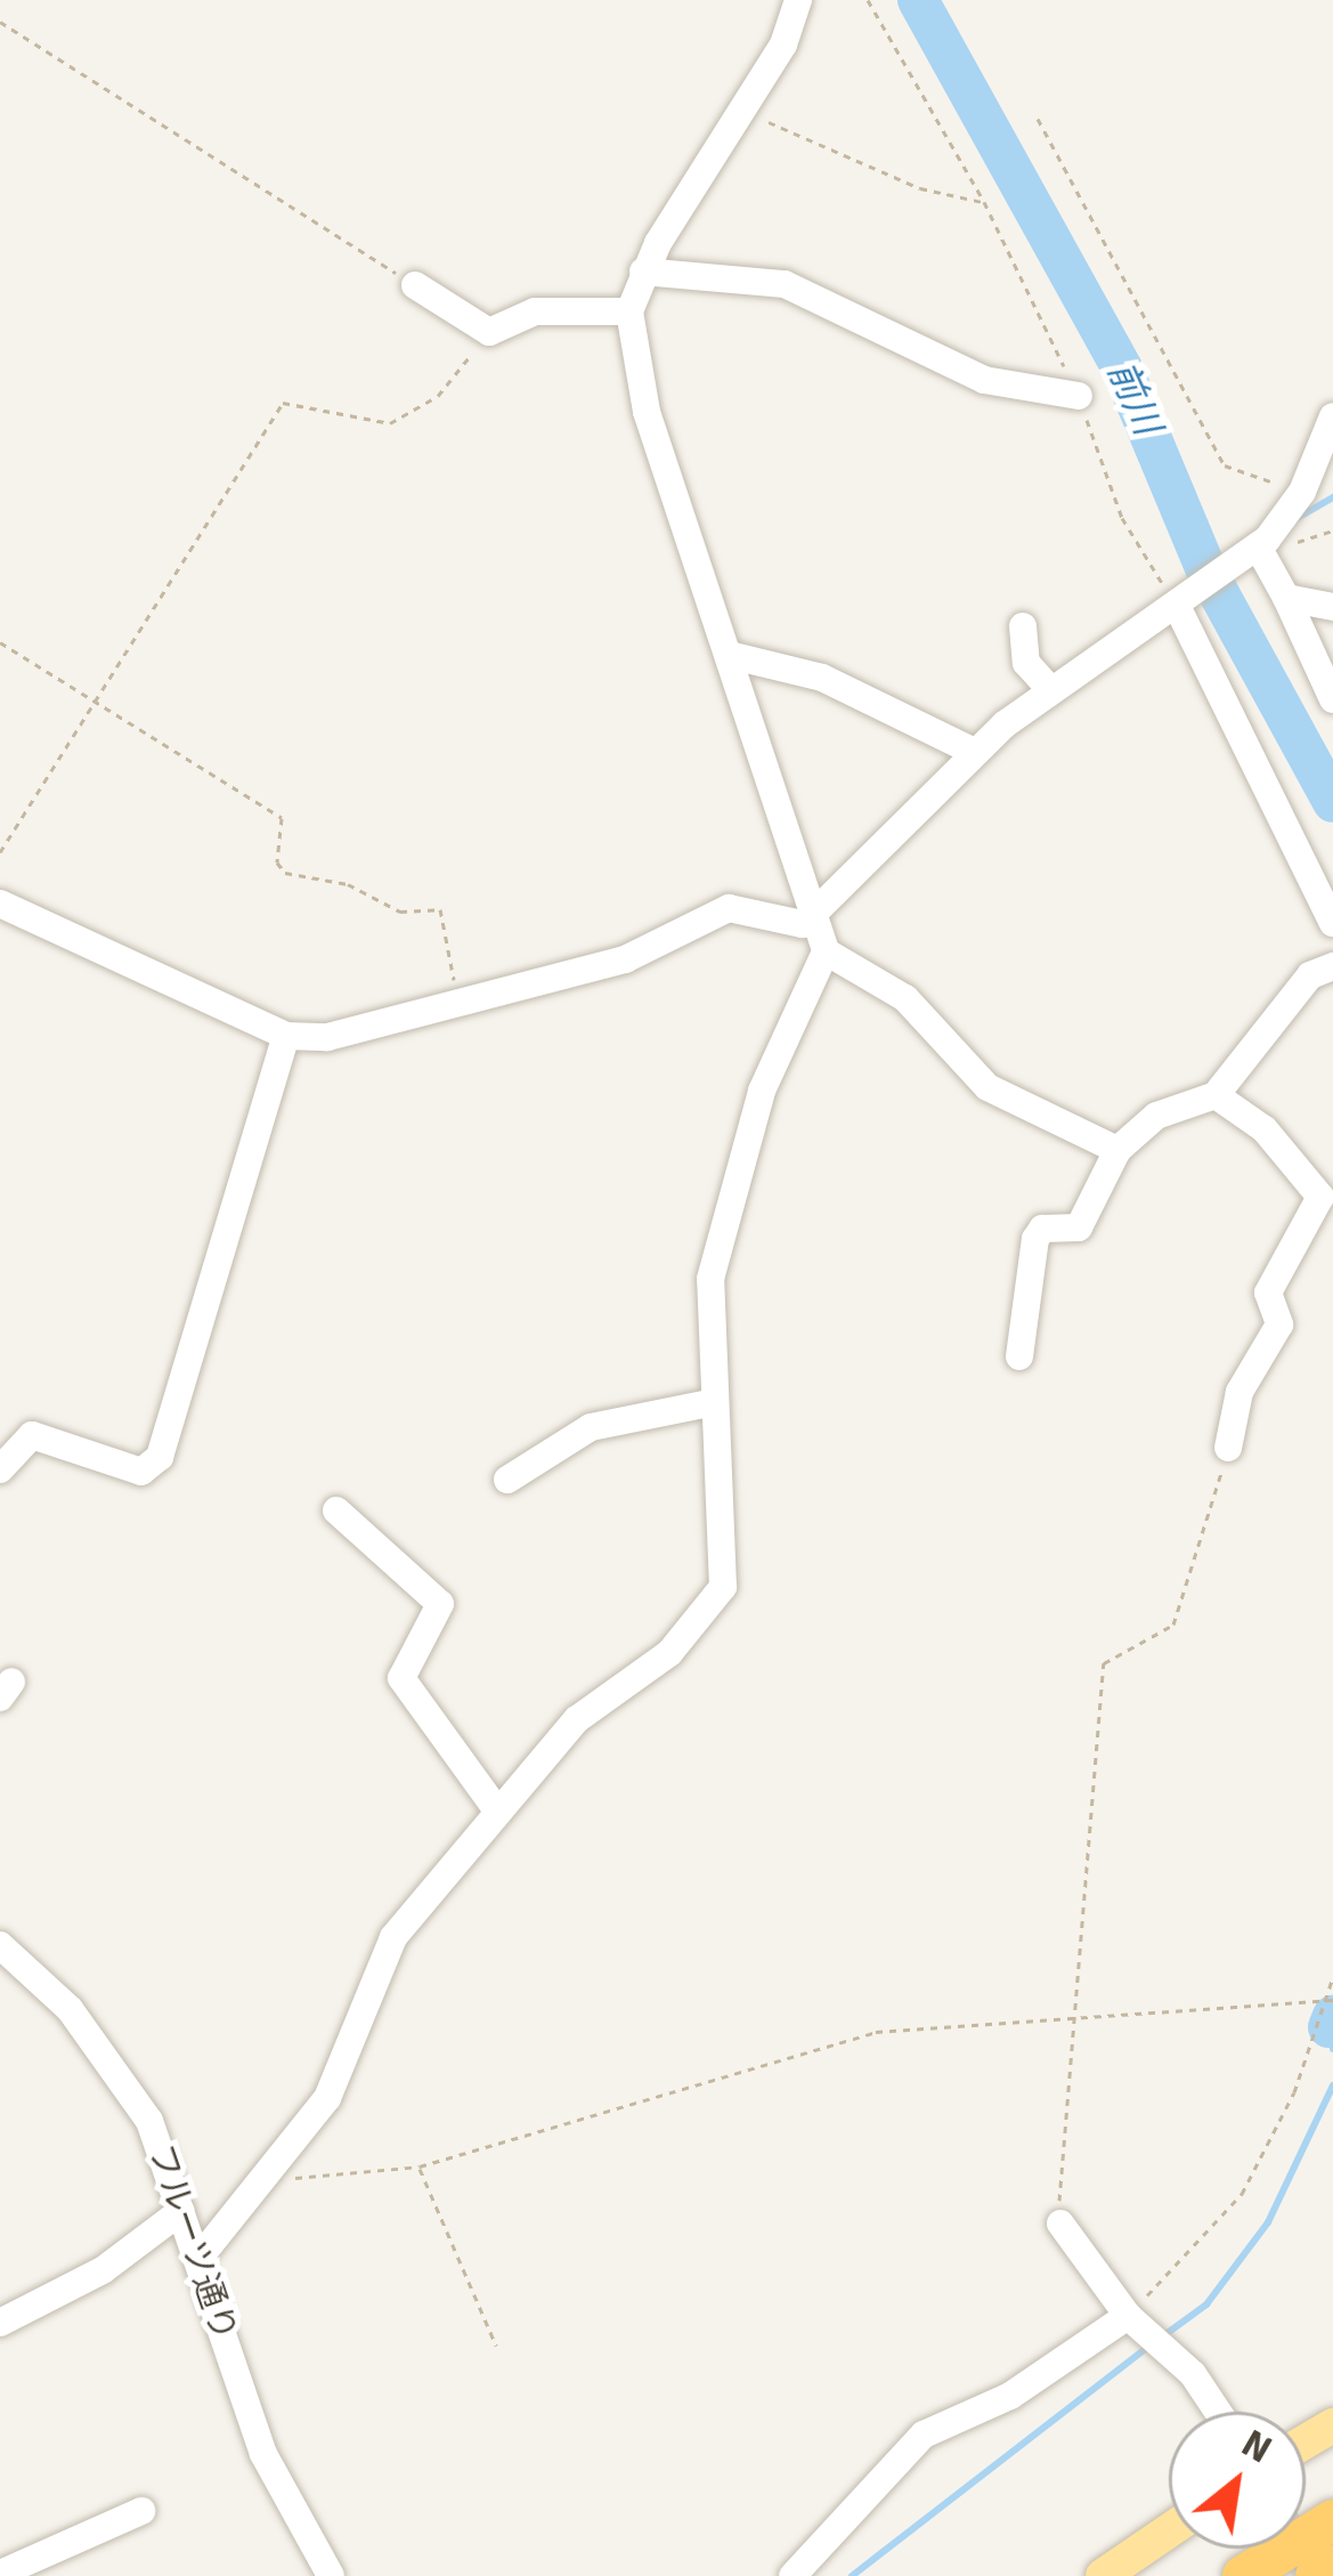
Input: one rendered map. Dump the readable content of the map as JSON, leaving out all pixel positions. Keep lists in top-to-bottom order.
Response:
{
  "streets": {
    "street": ["フルーツ通り"]
  },
  "water": ["前川"],
  "north": "top right"
}
